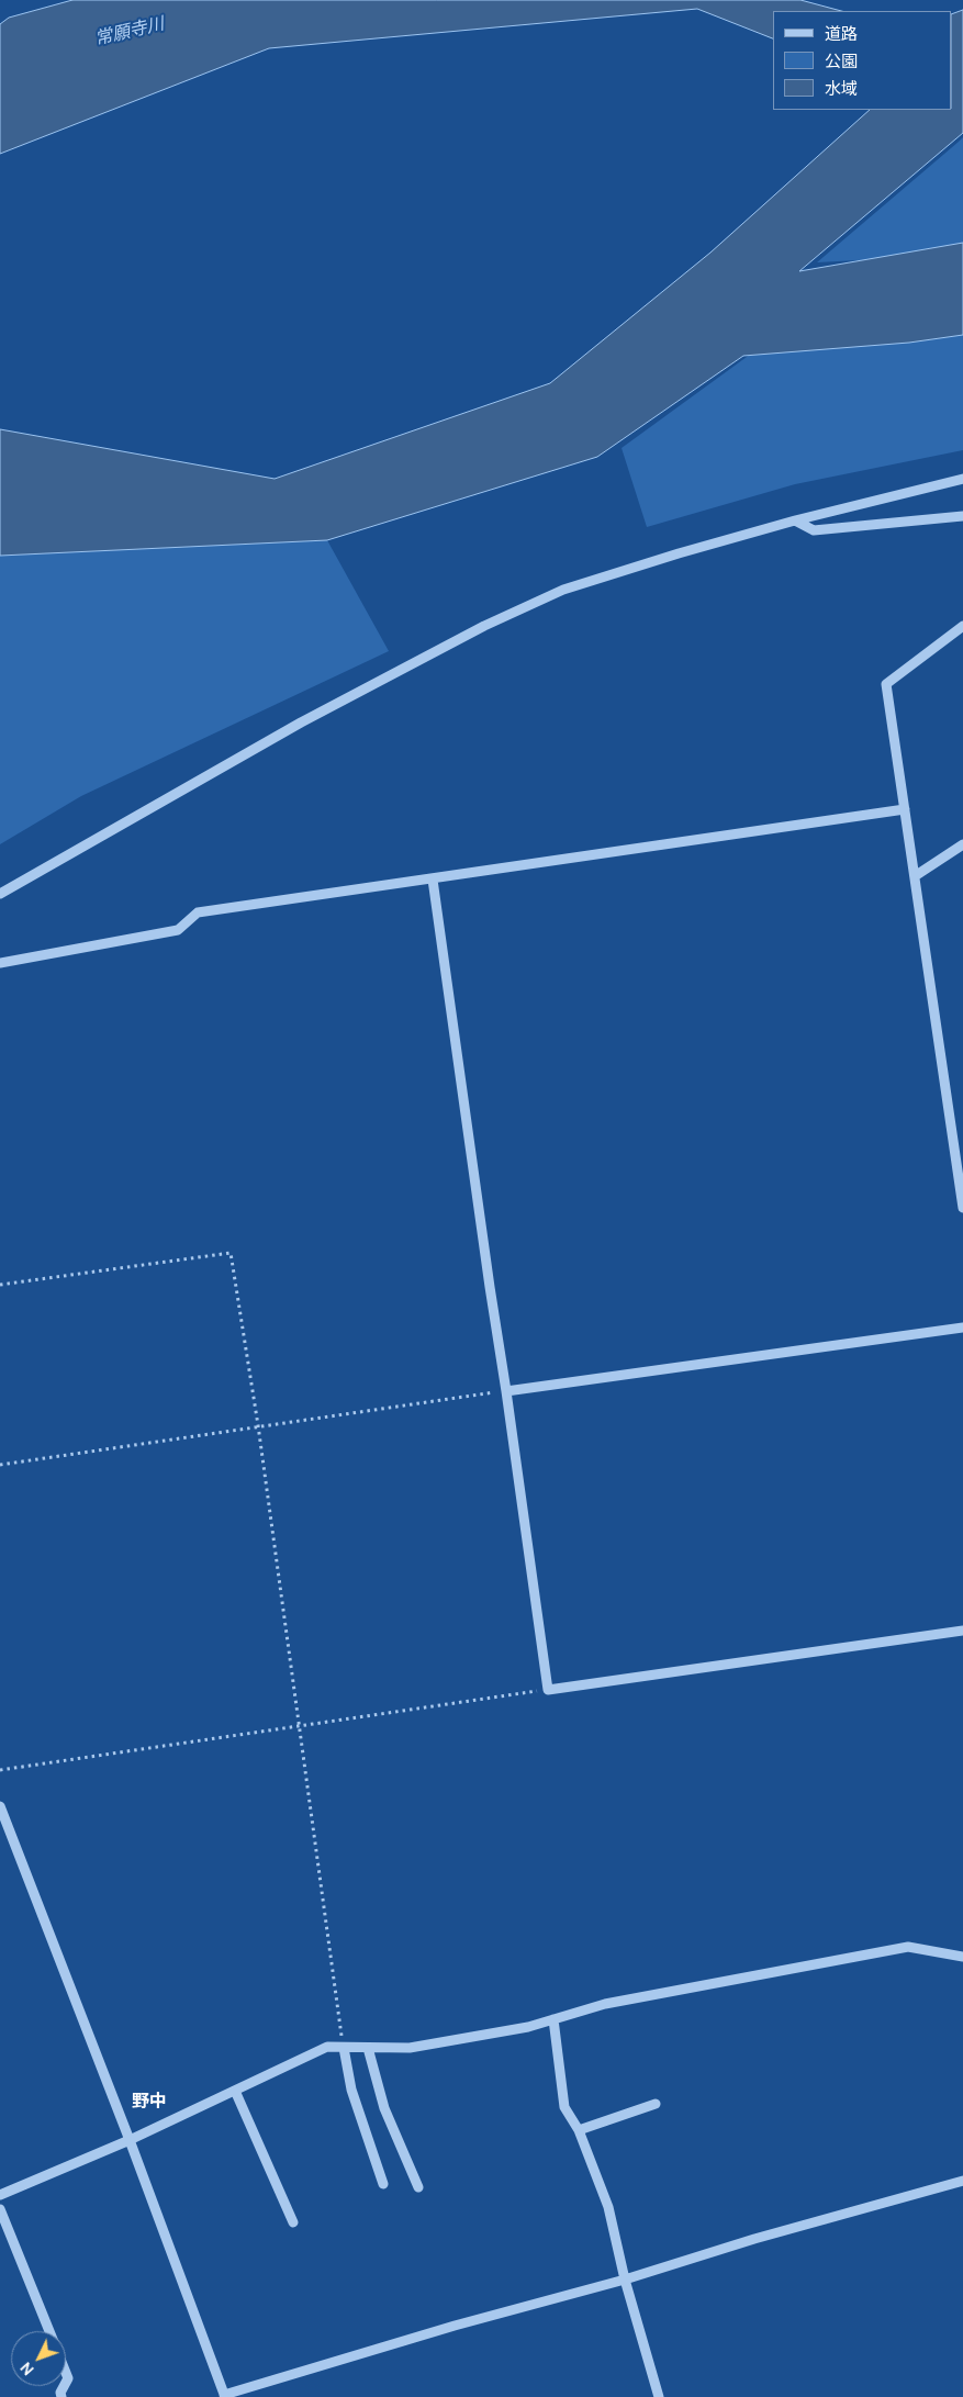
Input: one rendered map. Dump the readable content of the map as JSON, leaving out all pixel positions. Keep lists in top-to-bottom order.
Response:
{
  "districts": ["野中"],
  "water": ["常願寺川"],
  "legend": ["道路", "公園", "水域"],
  "north": "bottom left"
}
